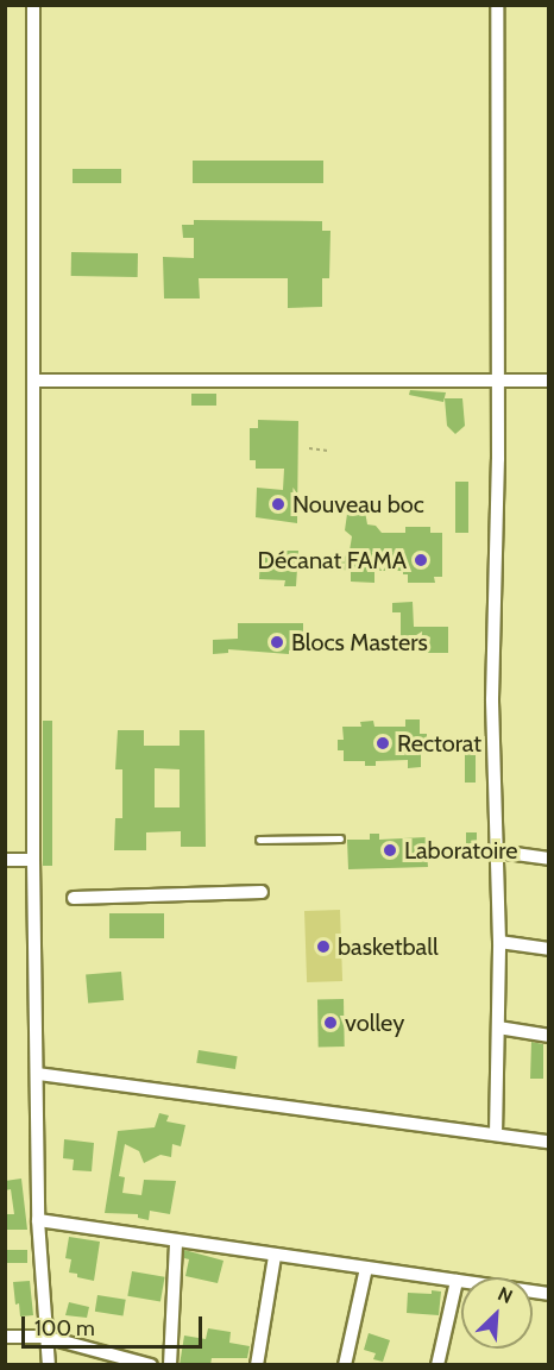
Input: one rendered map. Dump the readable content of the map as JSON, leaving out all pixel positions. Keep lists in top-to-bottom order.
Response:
{
  "places": [
    "Nouveau boc",
    "Décanat FAMA",
    "Blocs Masters",
    "Rectorat",
    "Laboratoire",
    "basketball",
    "volley"
  ],
  "scale_bar": "100 m",
  "north": "top right"
}
